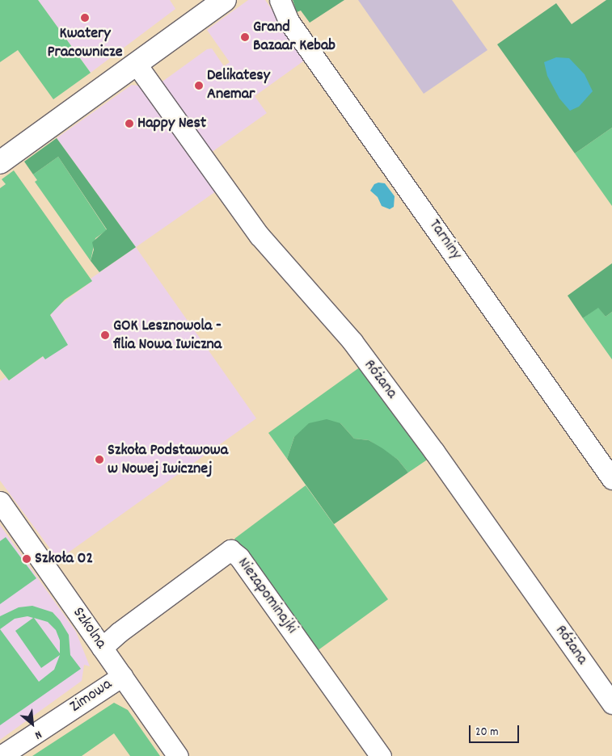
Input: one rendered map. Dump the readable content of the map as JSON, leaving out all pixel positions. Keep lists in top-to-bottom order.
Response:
{
  "streets": {
    "street": [
      "Tarniny",
      "Różana",
      "Niezapominajki",
      "Szkolna",
      "Zimowa"
    ]
  },
  "crossings": [
    ["Niezapominajki", "Szkolna"],
    ["Szkolna", "Zimowa"]
  ],
  "places": [
    "Kwatery Pracownicze",
    "Grand Bazaar Kebab",
    "Delikatesy Anemar",
    "Happy Nest",
    "GOK Lesznowola - filia Nowa Iwiczna",
    "Szkoła Podstawowa w Nowej Iwicznej",
    "Szkoła 02"
  ],
  "scale_bar": "20 m",
  "north": "bottom right"
}
